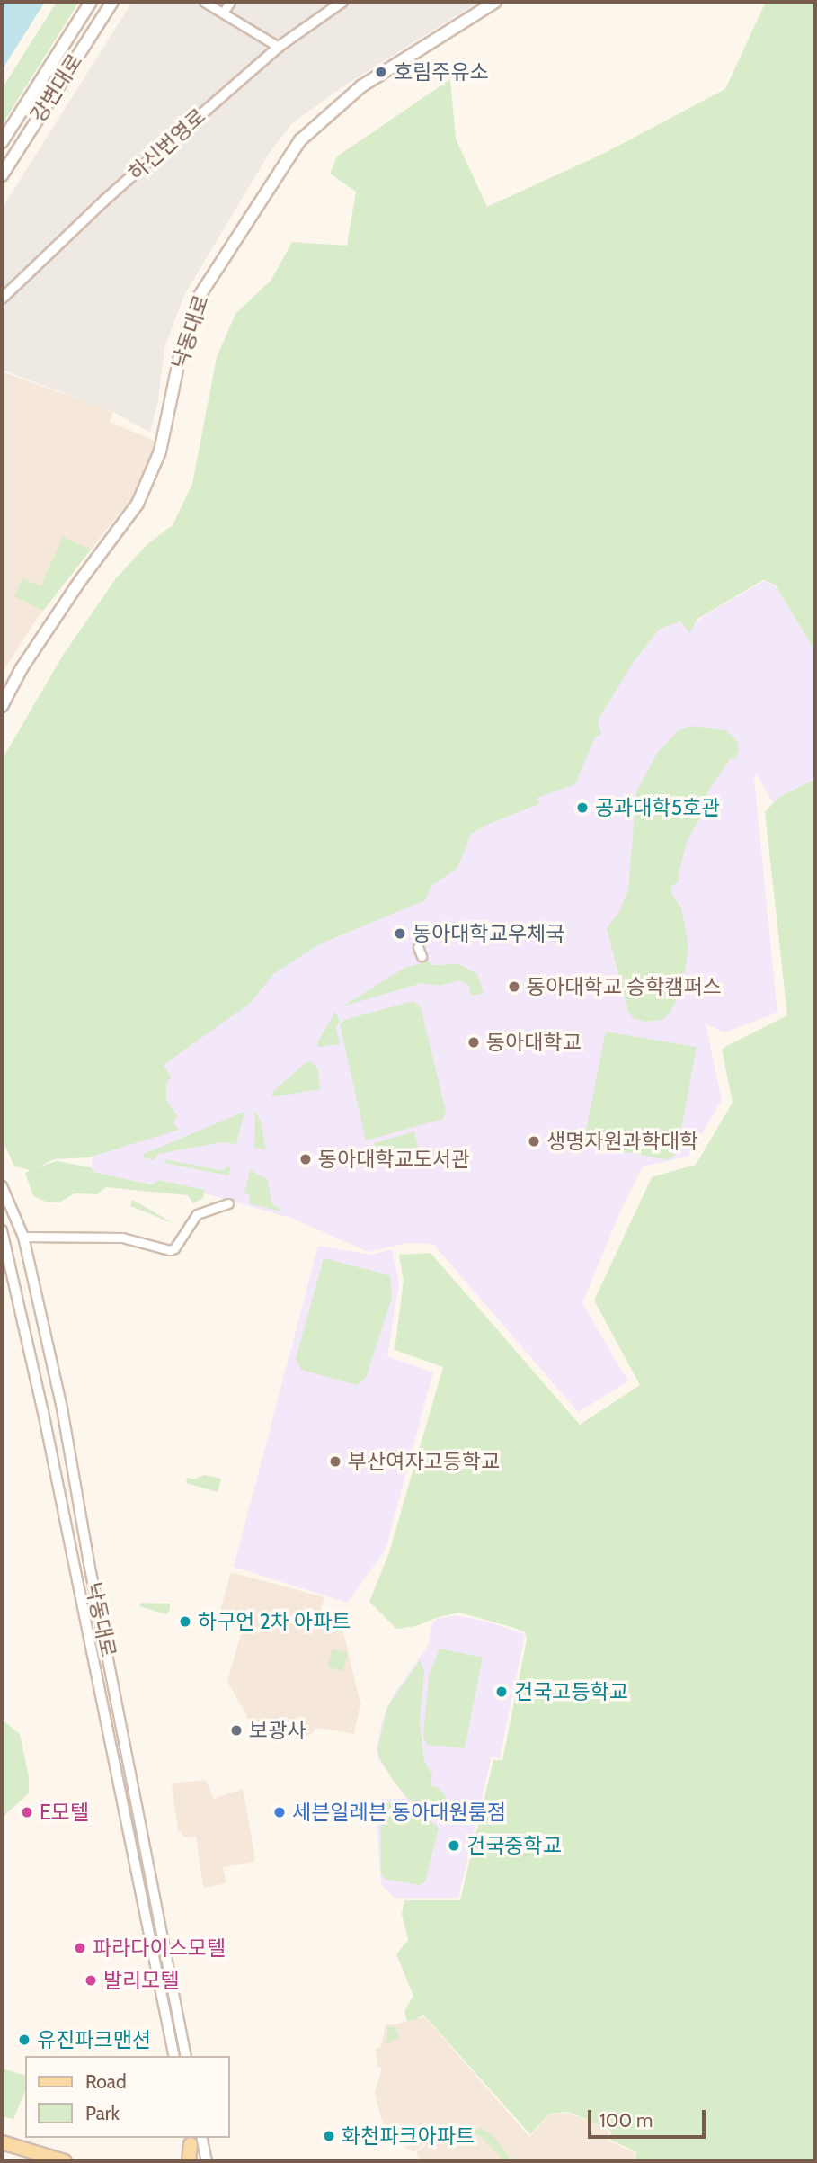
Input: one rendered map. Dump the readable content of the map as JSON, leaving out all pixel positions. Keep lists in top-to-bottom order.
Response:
{
  "streets": {
    "main road": ["강변대로", "낙동대로"],
    "street": ["하신번영로"]
  },
  "places": [
    "호림주유소",
    "공과대학5호관",
    "동아대학교우체국",
    "동아대학교 승학캠퍼스",
    "동아대학교",
    "생명자원과학대학",
    "동아대학교도서관",
    "부산여자고등학교",
    "하구언 2차 아파트",
    "건국고등학교",
    "보광사",
    "E모텔",
    "세븐일레븐 동아대원룸점",
    "건국중학교",
    "파라다이스모텔",
    "발리모텔",
    "유진파크맨션",
    "화천파크아파트"
  ],
  "legend": ["Road", "Park"],
  "scale_bar": "100 m"
}
